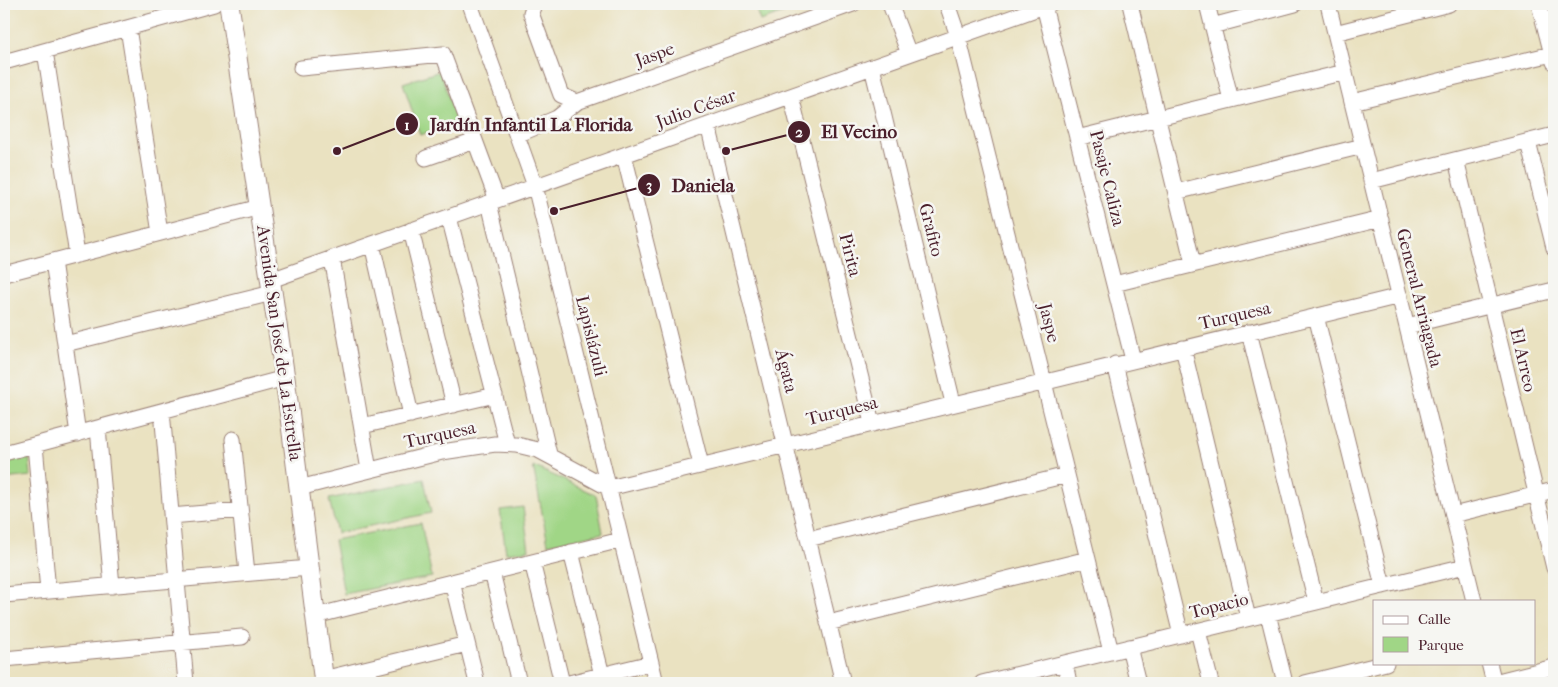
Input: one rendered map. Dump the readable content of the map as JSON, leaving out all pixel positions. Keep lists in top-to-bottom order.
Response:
{
  "streets": {
    "main road": ["Avenida San José de La Estrella"],
    "street": [
      "Jaspe",
      "Julio César",
      "Pasaje Caliza",
      "Grafito",
      "Pirita",
      "General Arriagada",
      "Turquesa",
      "Lapislázuli",
      "El Arreo",
      "Ágata",
      "Topacio"
    ]
  },
  "crossings": [
    ["Jaspe", "Julio César"],
    ["Jaspe", "Turquesa"],
    ["Jaspe", "Topacio"],
    ["Julio César", "Pasaje Caliza"],
    ["Julio César", "Grafito"],
    ["Julio César", "Pirita"],
    ["Julio César", "Lapislázuli"],
    ["Julio César", "Avenida San José de La Estrella"],
    ["Julio César", "Ágata"],
    ["Pasaje Caliza", "Turquesa"],
    ["Grafito", "Turquesa"],
    ["Pirita", "Turquesa"],
    ["General Arriagada", "Turquesa"],
    ["General Arriagada", "Topacio"],
    ["Turquesa", "Lapislázuli"],
    ["Turquesa", "Avenida San José de La Estrella"],
    ["Turquesa", "Ágata"]
  ],
  "places": ["Jardín Infantil La Florida", "El Vecino", "Daniela"],
  "legend": ["Calle", "Parque"]
}
